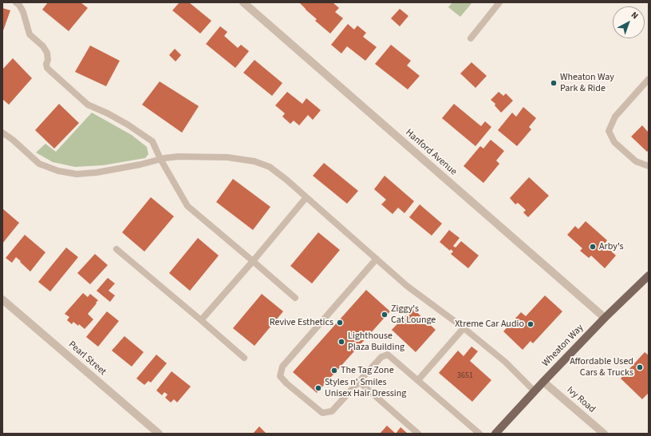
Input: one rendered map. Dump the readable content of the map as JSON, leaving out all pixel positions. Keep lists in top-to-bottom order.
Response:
{
  "streets": {
    "main road": ["Wheaton Way"],
    "street": ["Hanford Avenue", "Pearl Street", "Ivy Road"]
  },
  "crossings": [
    ["Hanford Avenue", "Wheaton Way"],
    ["Wheaton Way", "Ivy Road"]
  ],
  "places": [
    "Wheaton Way Park & Ride",
    "Arby's",
    "Ziggy's Cat Lounge",
    "Revive Esthetics",
    "Xtreme Car Audio",
    "Lighthouse Plaza Building",
    "Affordable Used Cars & Trucks",
    "The Tag Zone",
    "Styles n' Smiles Unisex Hair Dressing"
  ],
  "house_numbers": ["3651"],
  "north": "top right"
}
